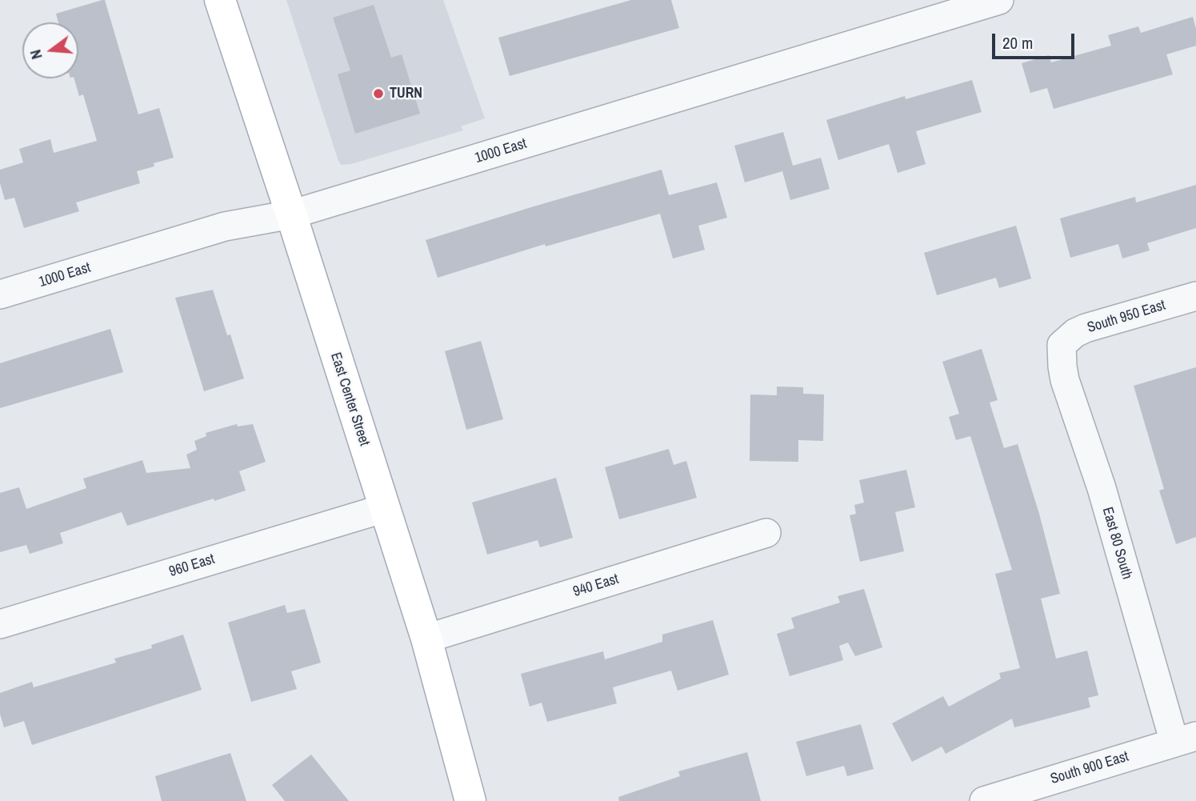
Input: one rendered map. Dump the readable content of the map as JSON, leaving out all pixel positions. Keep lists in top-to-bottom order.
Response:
{
  "streets": {
    "main road": ["East Center Street"],
    "street": [
      "1000 East",
      "South 950 East",
      "East 80 South",
      "960 East",
      "940 East",
      "South 900 East"
    ]
  },
  "crossings": [
    ["1000 East", "East Center Street"],
    ["South 950 East", "East 80 South"],
    ["East Center Street", "960 East"],
    ["East Center Street", "940 East"],
    ["East 80 South", "South 900 East"]
  ],
  "places": ["TURN"],
  "scale_bar": "20 m",
  "north": "left"
}
